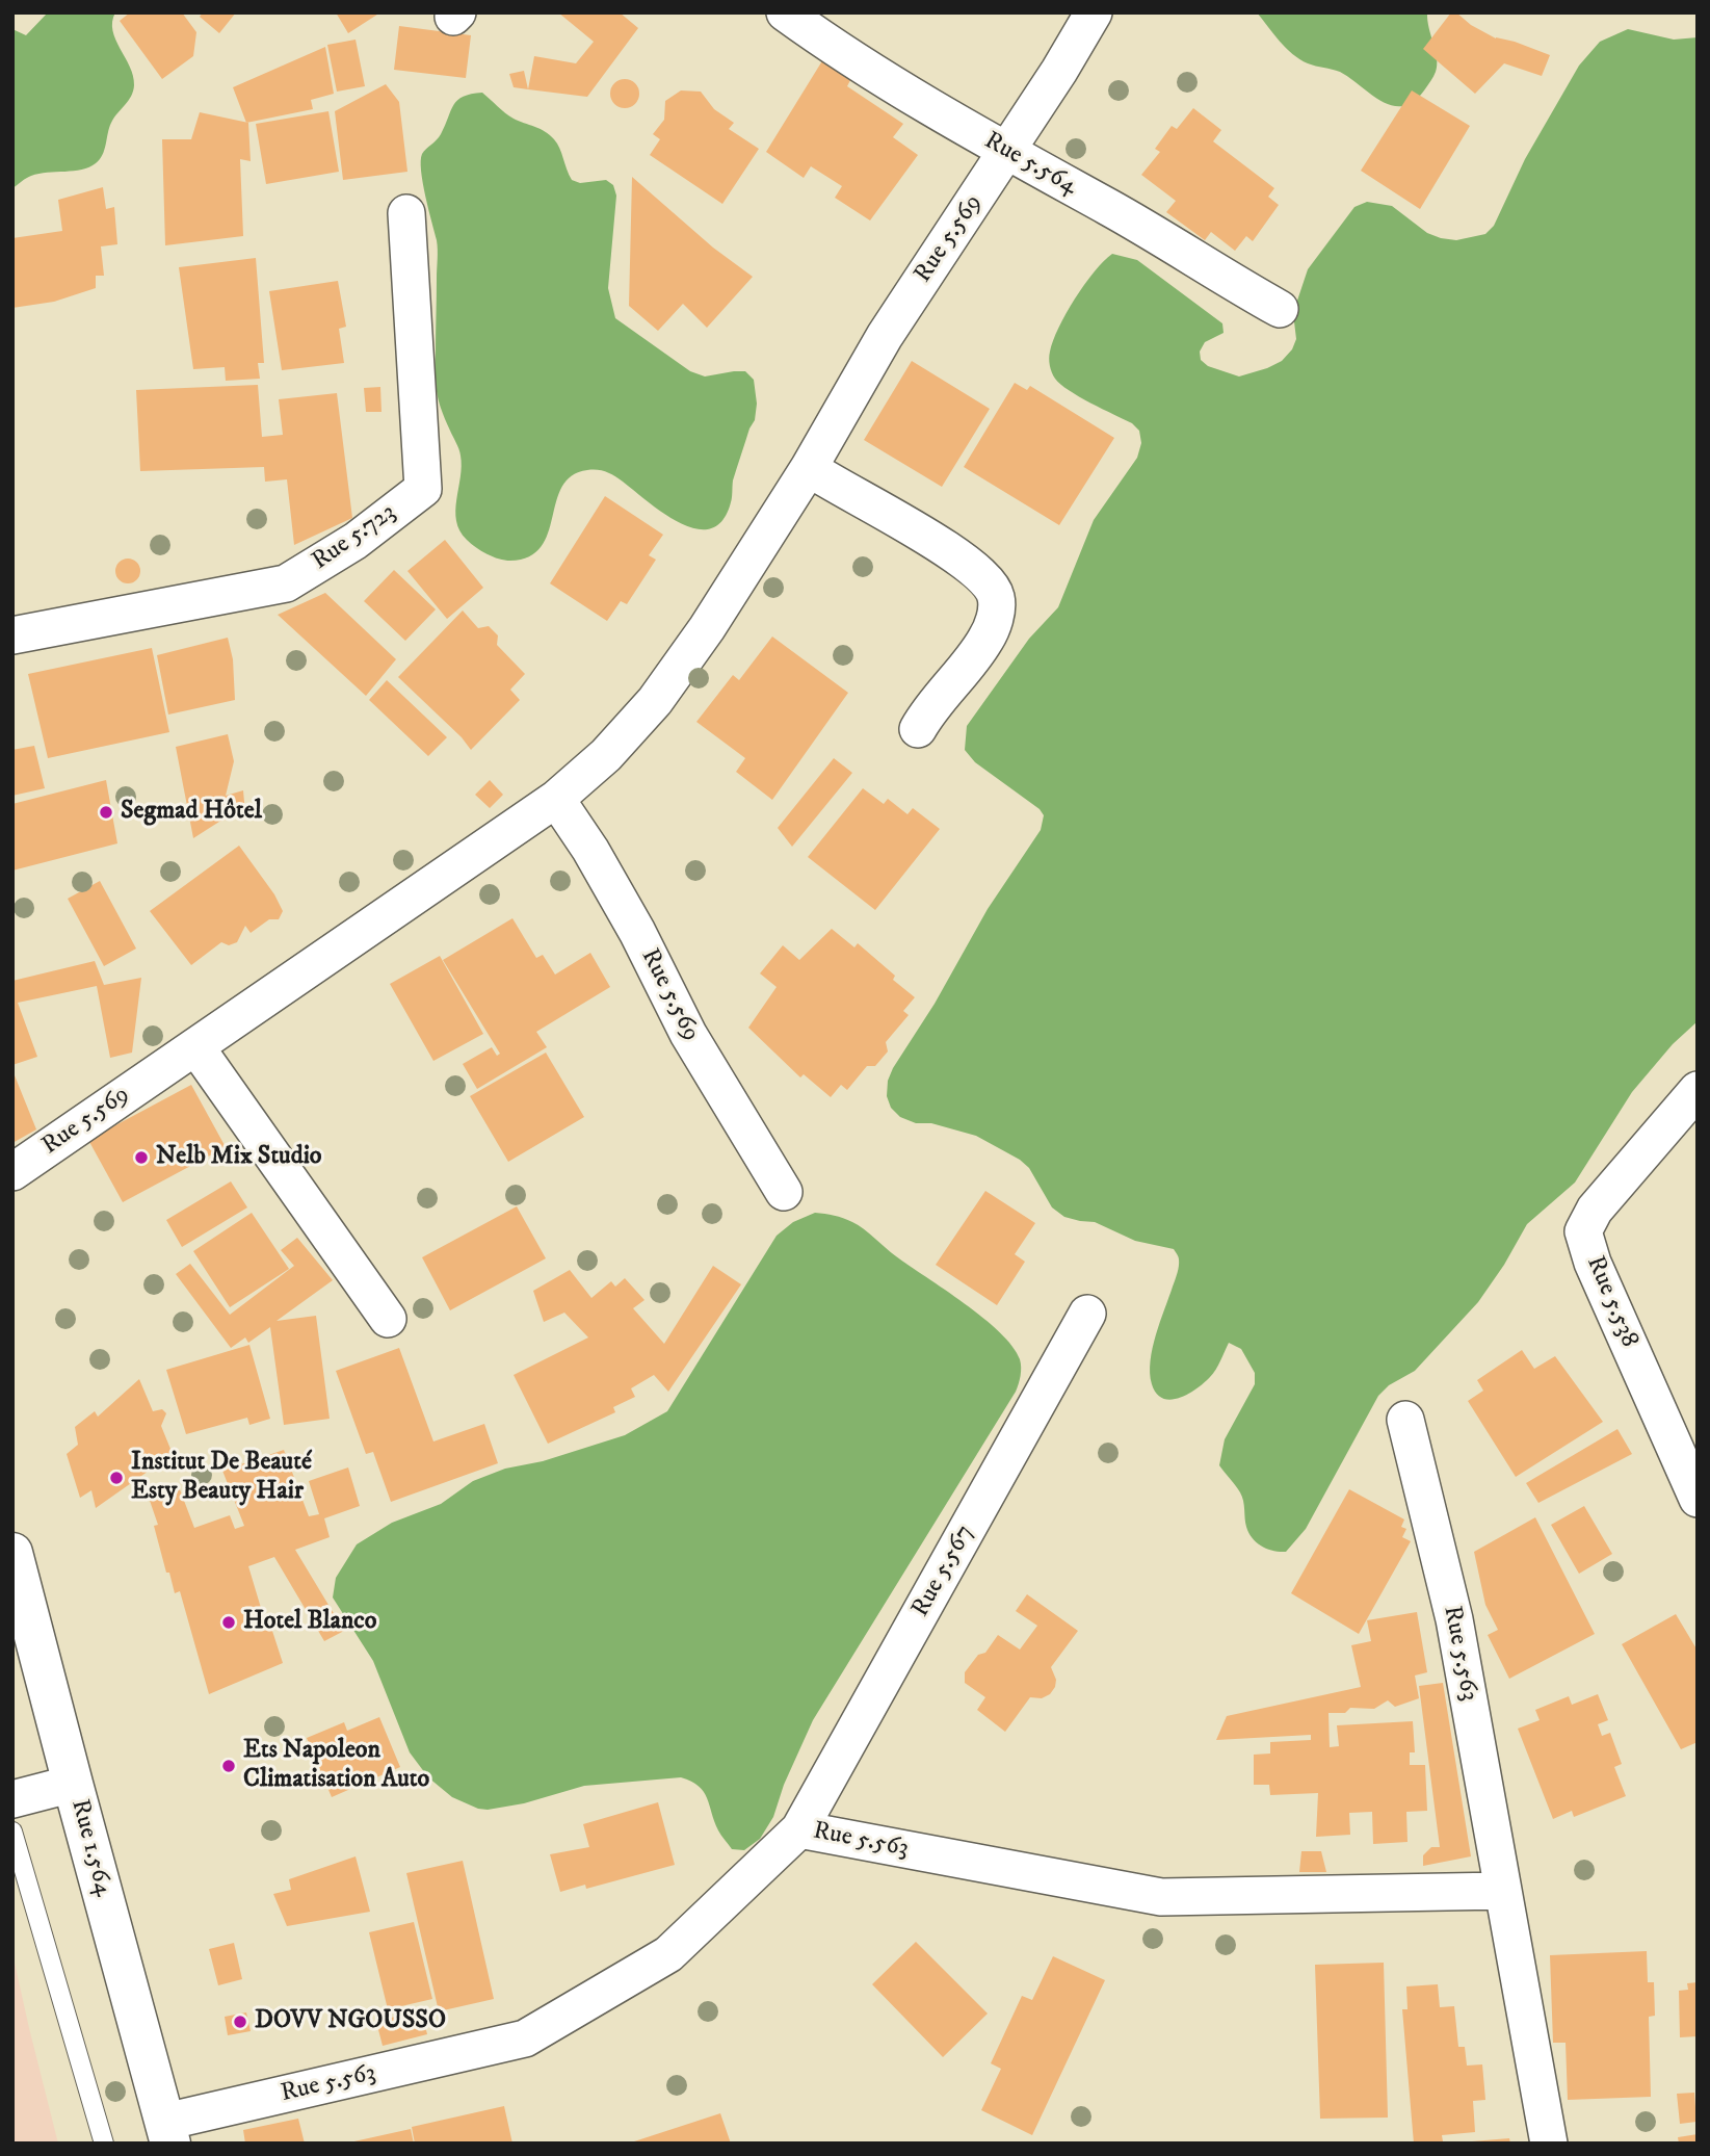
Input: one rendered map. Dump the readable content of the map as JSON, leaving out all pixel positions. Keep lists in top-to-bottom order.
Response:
{
  "streets": {
    "main road": ["Rue 1.564"],
    "street": [
      "Rue 5.564",
      "Rue 5.569",
      "Rue 5.723",
      "Rue 5.538",
      "Rue 5.567",
      "Rue 5.563"
    ]
  },
  "crossings": [
    ["Rue 5.564", "Rue 5.569"],
    ["Rue 5.567", "Rue 5.563"],
    ["Rue 5.563", "Rue 1.564"]
  ],
  "places": [
    "Segmad Hôtel",
    "Nelb Mix Studio",
    "Institut De Beauté Esty Beauty Hair",
    "Hotel Blanco",
    "Ets Napoleon Climatisation Auto",
    "DOVV NGOUSSO"
  ]
}
